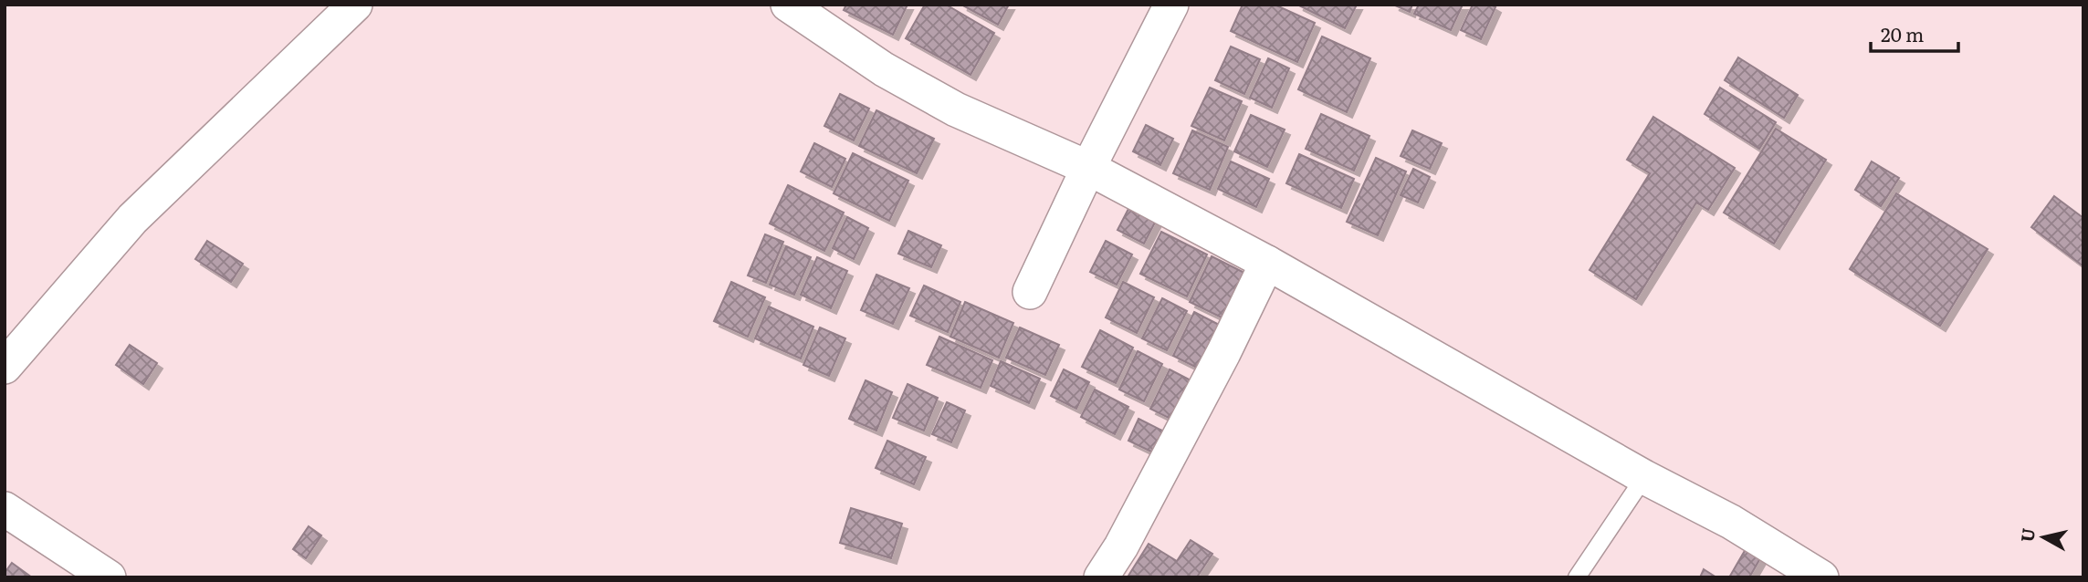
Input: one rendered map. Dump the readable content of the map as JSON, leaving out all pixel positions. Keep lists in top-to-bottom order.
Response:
{
  "scale_bar": "20 m",
  "north": "left"
}
